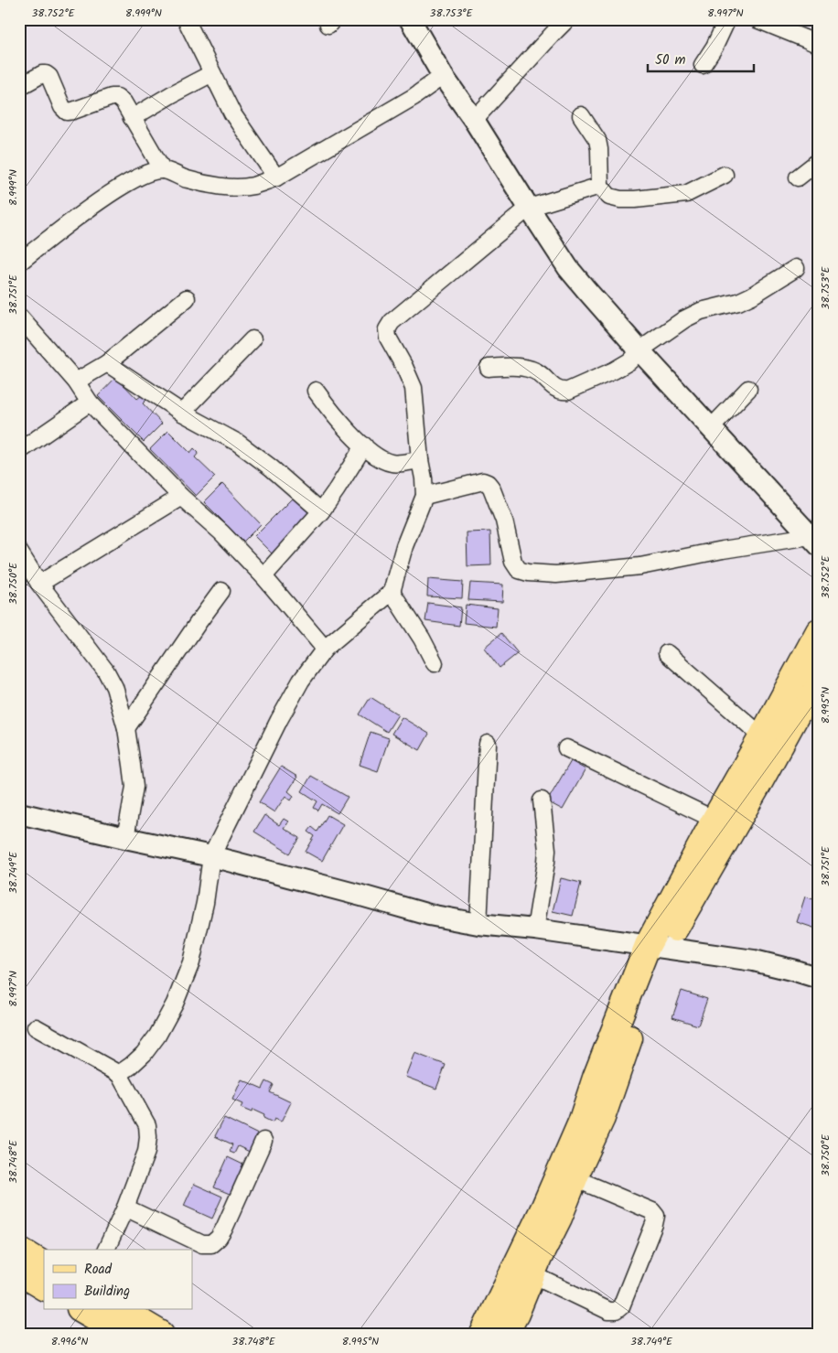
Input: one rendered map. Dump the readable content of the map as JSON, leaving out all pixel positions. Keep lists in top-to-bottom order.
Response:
{
  "legend": ["Road", "Building"],
  "scale_bar": "50 m",
  "coordinates": [
    "38.752°E",
    "8.999°N",
    "38.753°E",
    "8.997°N",
    "38.751°E",
    "38.750°E",
    "8.995°N",
    "38.749°E",
    "38.748°E",
    "8.996°N"
  ]
}
